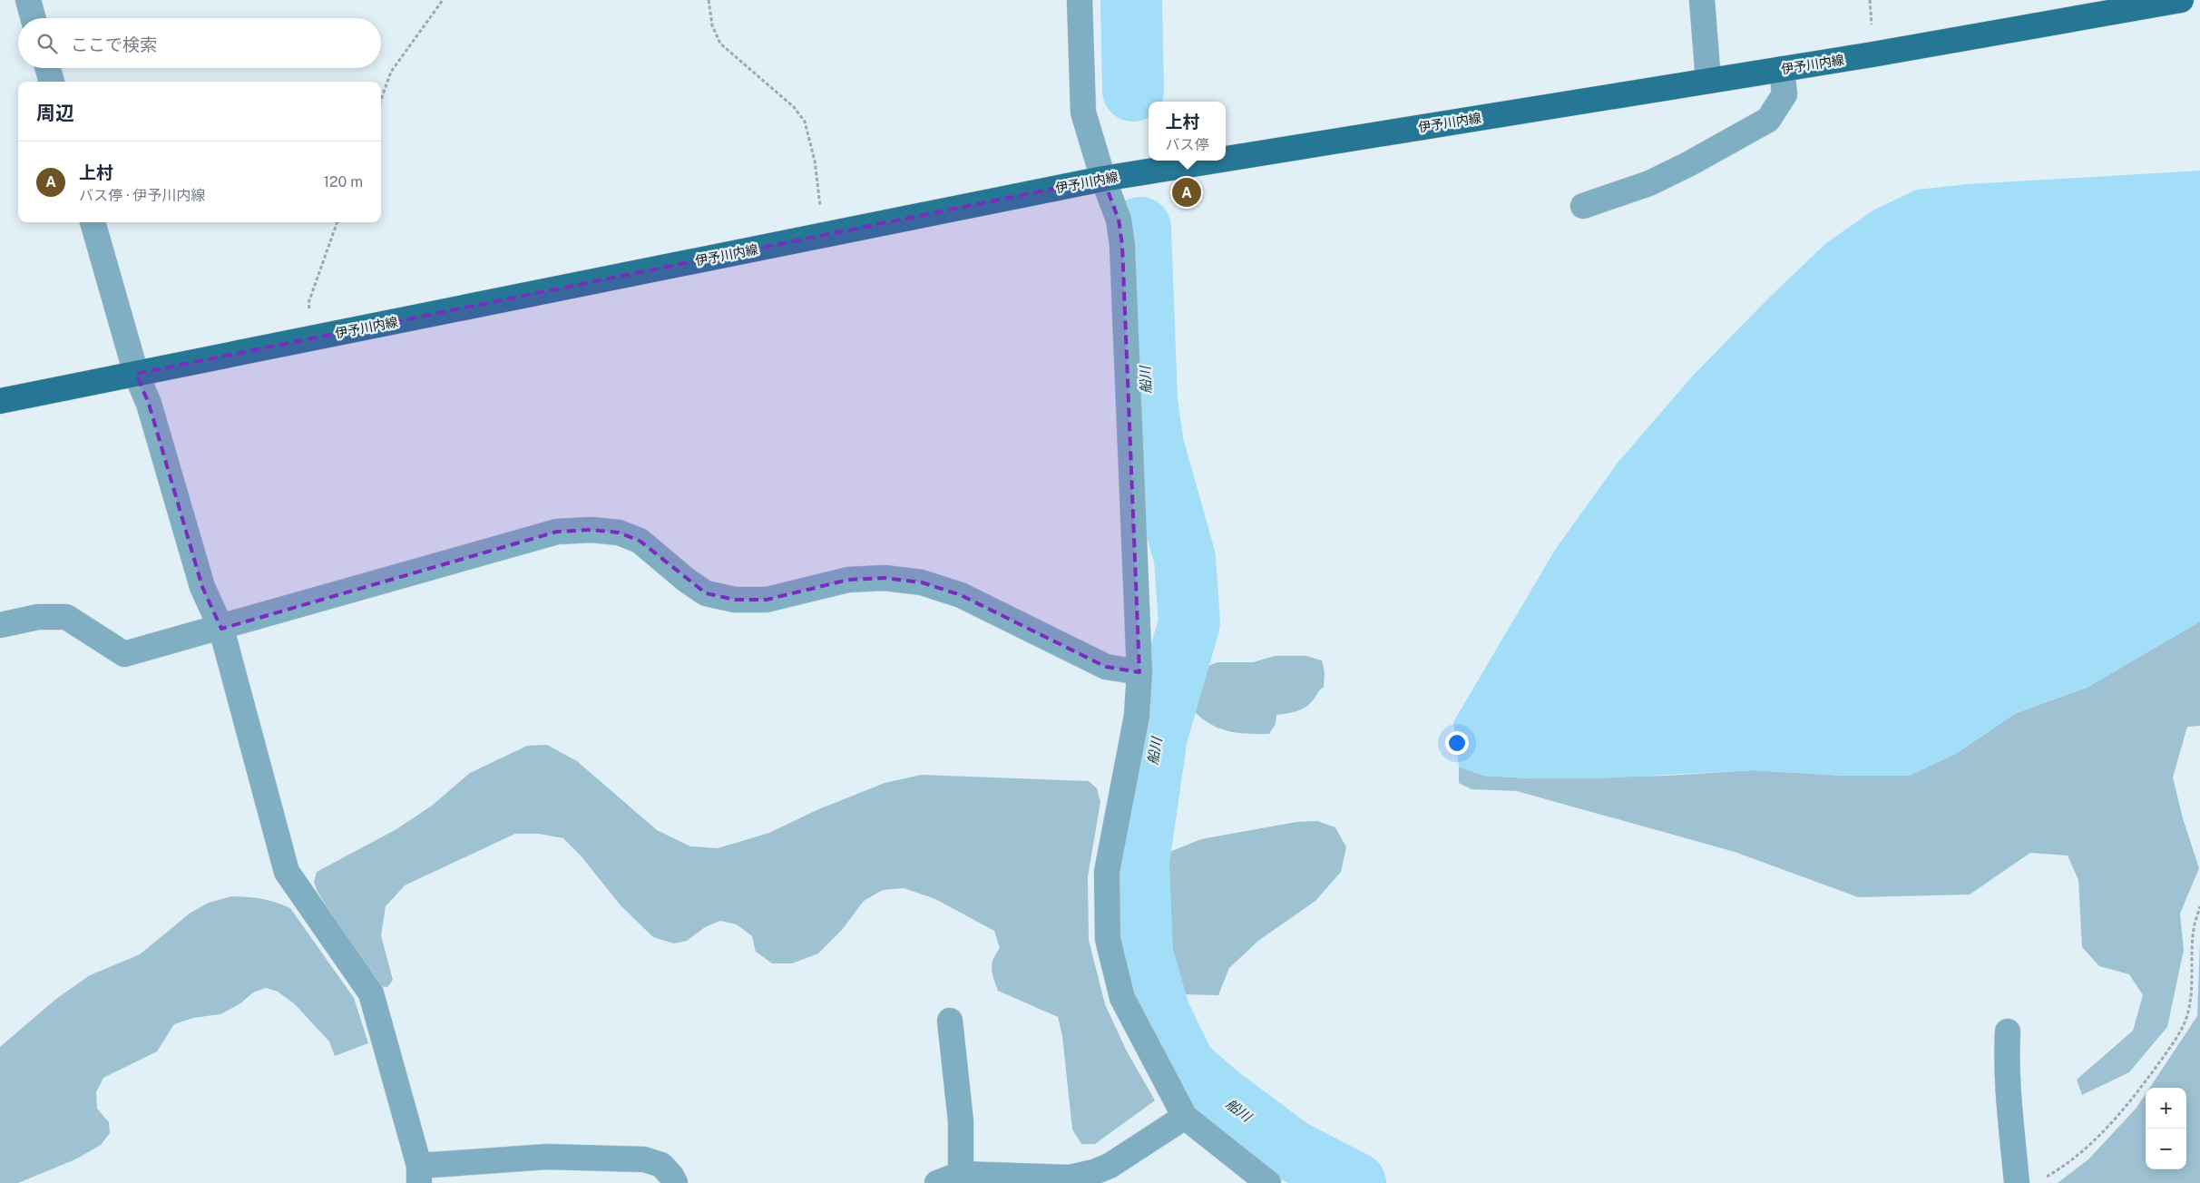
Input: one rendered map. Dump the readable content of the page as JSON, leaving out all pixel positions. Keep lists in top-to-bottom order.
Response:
{
  "streets": {
    "main road": ["伊予川内線"]
  },
  "water": ["船川"],
  "page": {
    "search": "ここで検索",
    "heading": "周辺",
    "popup": ["上村", "バス停"],
    "list": [
      {
        "mark": "A",
        "name": "上村",
        "note": "バス停 · 伊予川内線",
        "value": "120 m"
      }
    ],
    "pins": "A",
    "map_buttons": ["+", "−"]
  }
}
